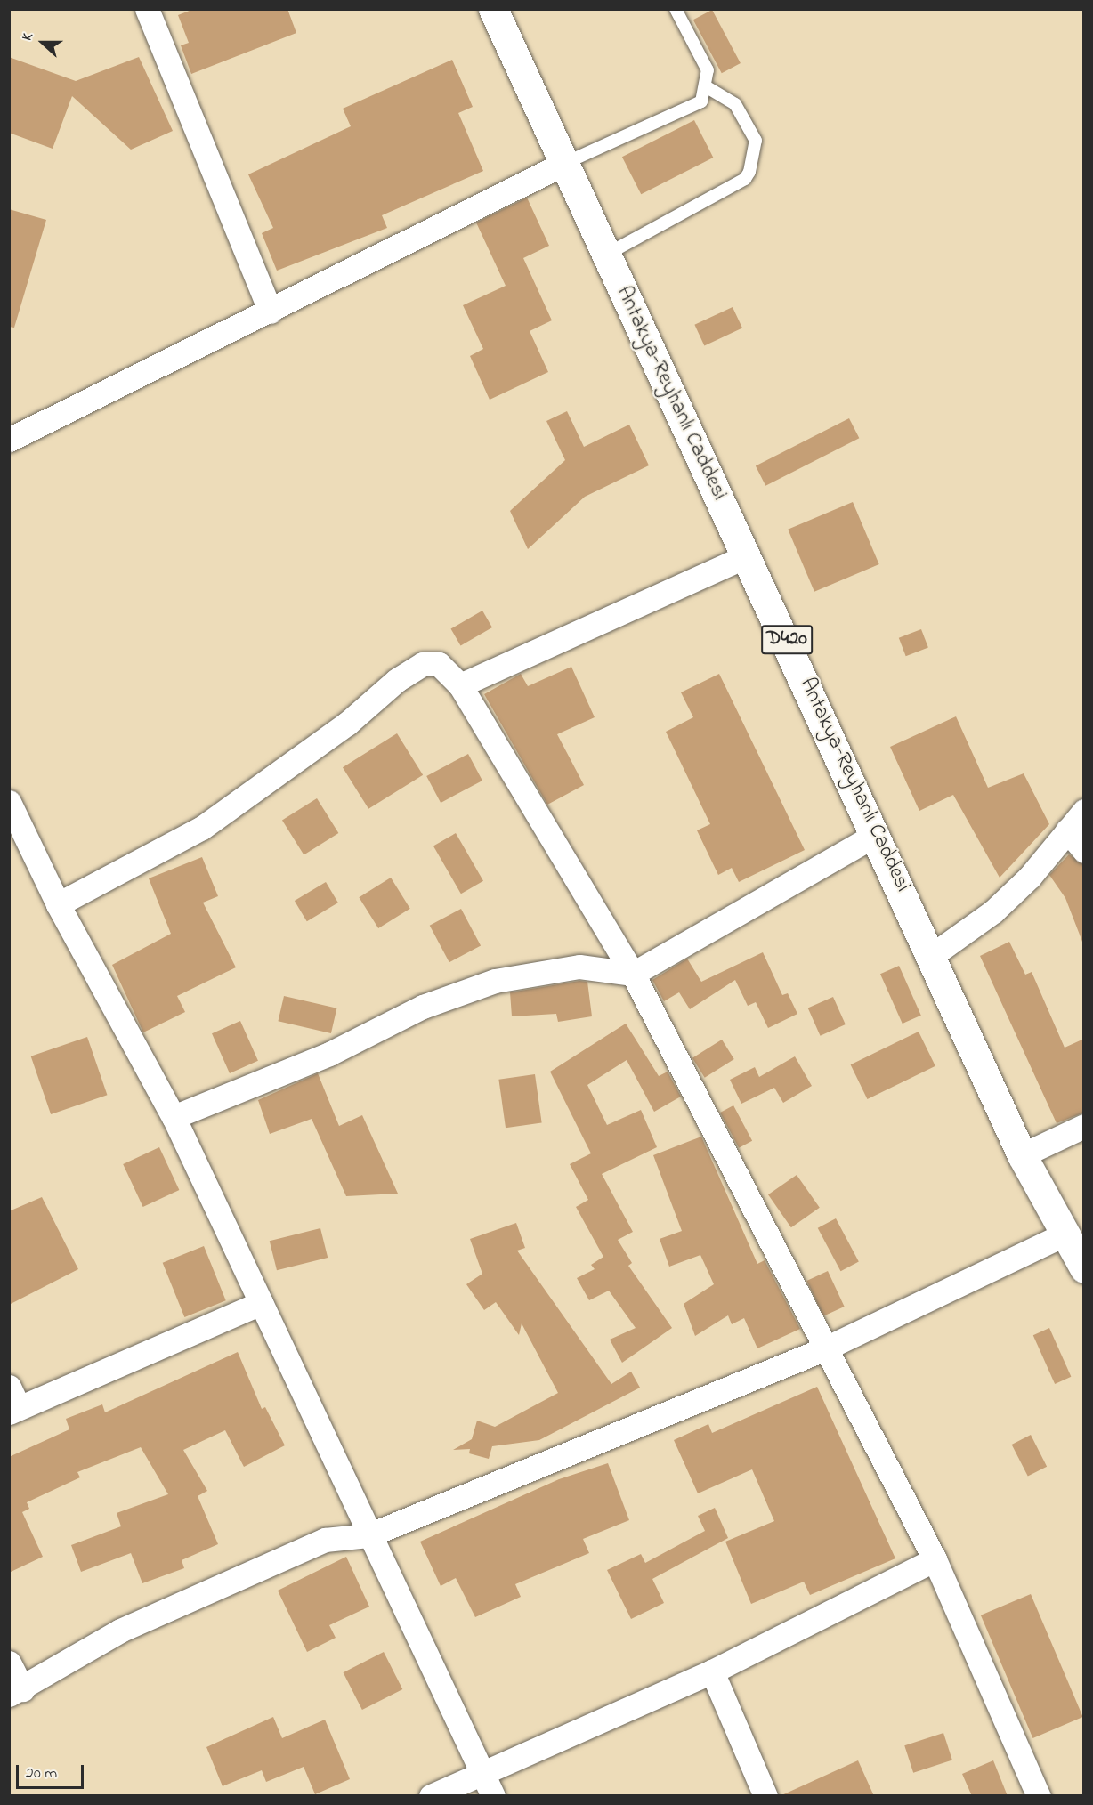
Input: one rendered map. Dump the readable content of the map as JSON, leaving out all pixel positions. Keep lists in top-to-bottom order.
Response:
{
  "streets": {
    "main road": ["Antakya-Reyhanlı Caddesi", "D420"]
  },
  "scale_bar": "20 m",
  "north": "left"
}
